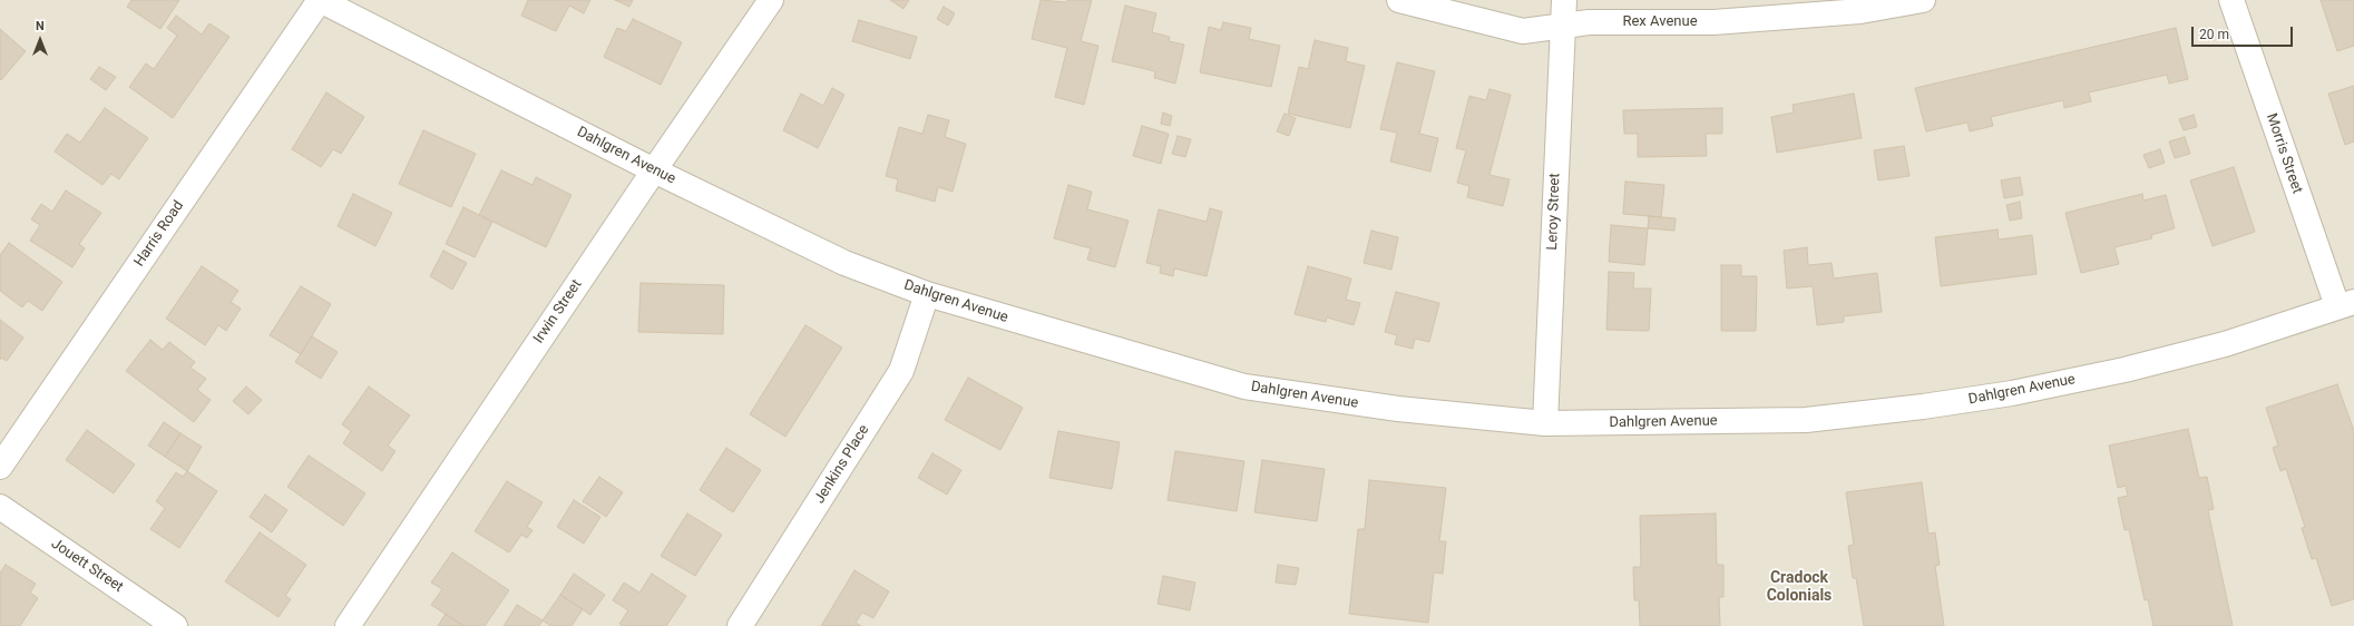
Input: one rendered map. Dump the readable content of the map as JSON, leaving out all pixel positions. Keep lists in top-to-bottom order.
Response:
{
  "streets": {
    "street": [
      "Rex Avenue",
      "Morris Street",
      "Dahlgren Avenue",
      "Leroy Street",
      "Harris Road",
      "Irwin Street",
      "Jenkins Place",
      "Jouett Street"
    ]
  },
  "crossings": [
    ["Rex Avenue", "Leroy Street"],
    ["Morris Street", "Dahlgren Avenue"],
    ["Dahlgren Avenue", "Leroy Street"],
    ["Dahlgren Avenue", "Harris Road"],
    ["Dahlgren Avenue", "Irwin Street"],
    ["Dahlgren Avenue", "Jenkins Place"]
  ],
  "districts": ["Cradock Colonials"],
  "scale_bar": "20 m",
  "north": "top"
}
